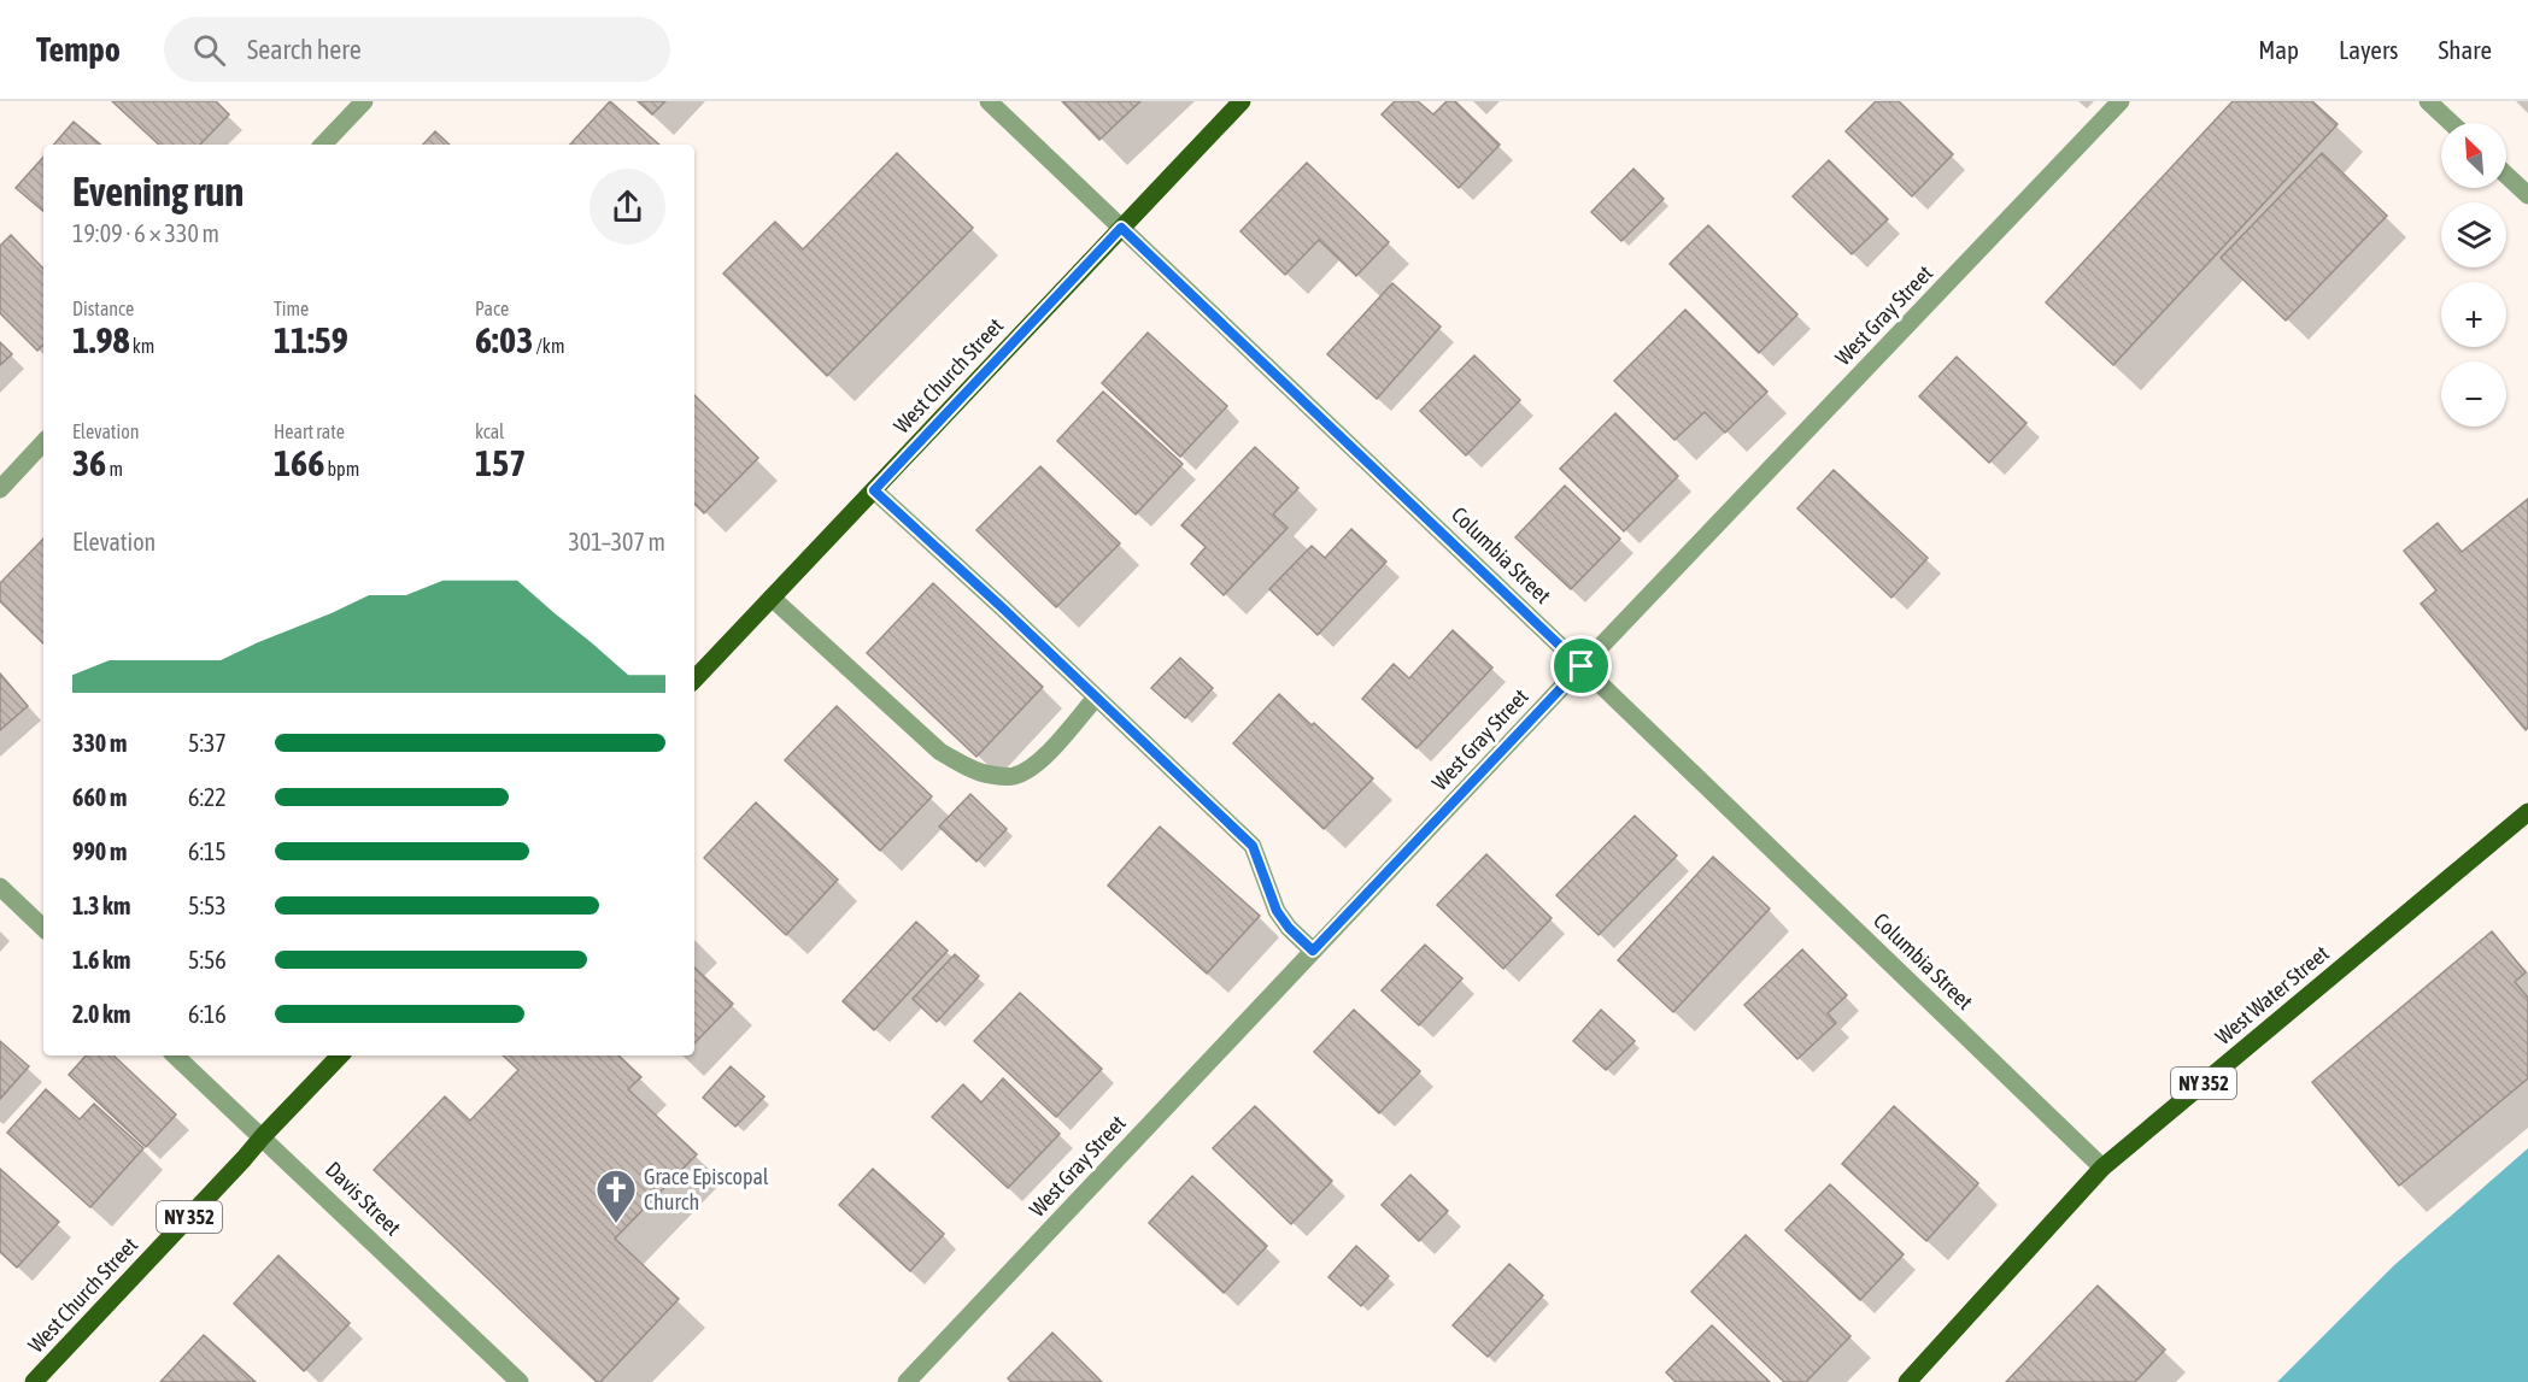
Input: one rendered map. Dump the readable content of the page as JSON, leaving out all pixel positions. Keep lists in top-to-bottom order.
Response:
{
  "streets": {
    "main road": ["West Church Street", "West Water Street", "NY 352"],
    "street": ["West Gray Street", "Columbia Street", "Davis Street"]
  },
  "crossings": [
    ["West Gray Street", "Columbia Street"],
    ["West Church Street", "Columbia Street"],
    ["West Church Street", "Davis Street"],
    ["Columbia Street", "West Water Street"]
  ],
  "places": {
    "church": ["Grace Episcopal Church"]
  },
  "north": "top left",
  "page": {
    "header": "Tempo",
    "search": "Search here",
    "nav": ["Map", "Layers", "Share"],
    "map_buttons": ["+", "−"],
    "heading": ["Evening run", "19:09 · 6 × 330 m"],
    "stats": [
      ["Distance", "1.98 km"],
      ["Time", "11:59"],
      ["Pace", "6:03 /km"],
      ["Elevation", "36 m"],
      ["Heart rate", "166 bpm"],
      ["kcal", "157"]
    ],
    "chart": ["Elevation", "301–307 m"],
    "list": [
      {
        "name": "330 m",
        "note": "5:37"
      },
      {
        "name": "660 m",
        "note": "6:22"
      },
      {
        "name": "990 m",
        "note": "6:15"
      },
      {
        "name": "1.3 km",
        "note": "5:53"
      },
      {
        "name": "1.6 km",
        "note": "5:56"
      },
      {
        "name": "2.0 km",
        "note": "6:16"
      }
    ]
  }
}
